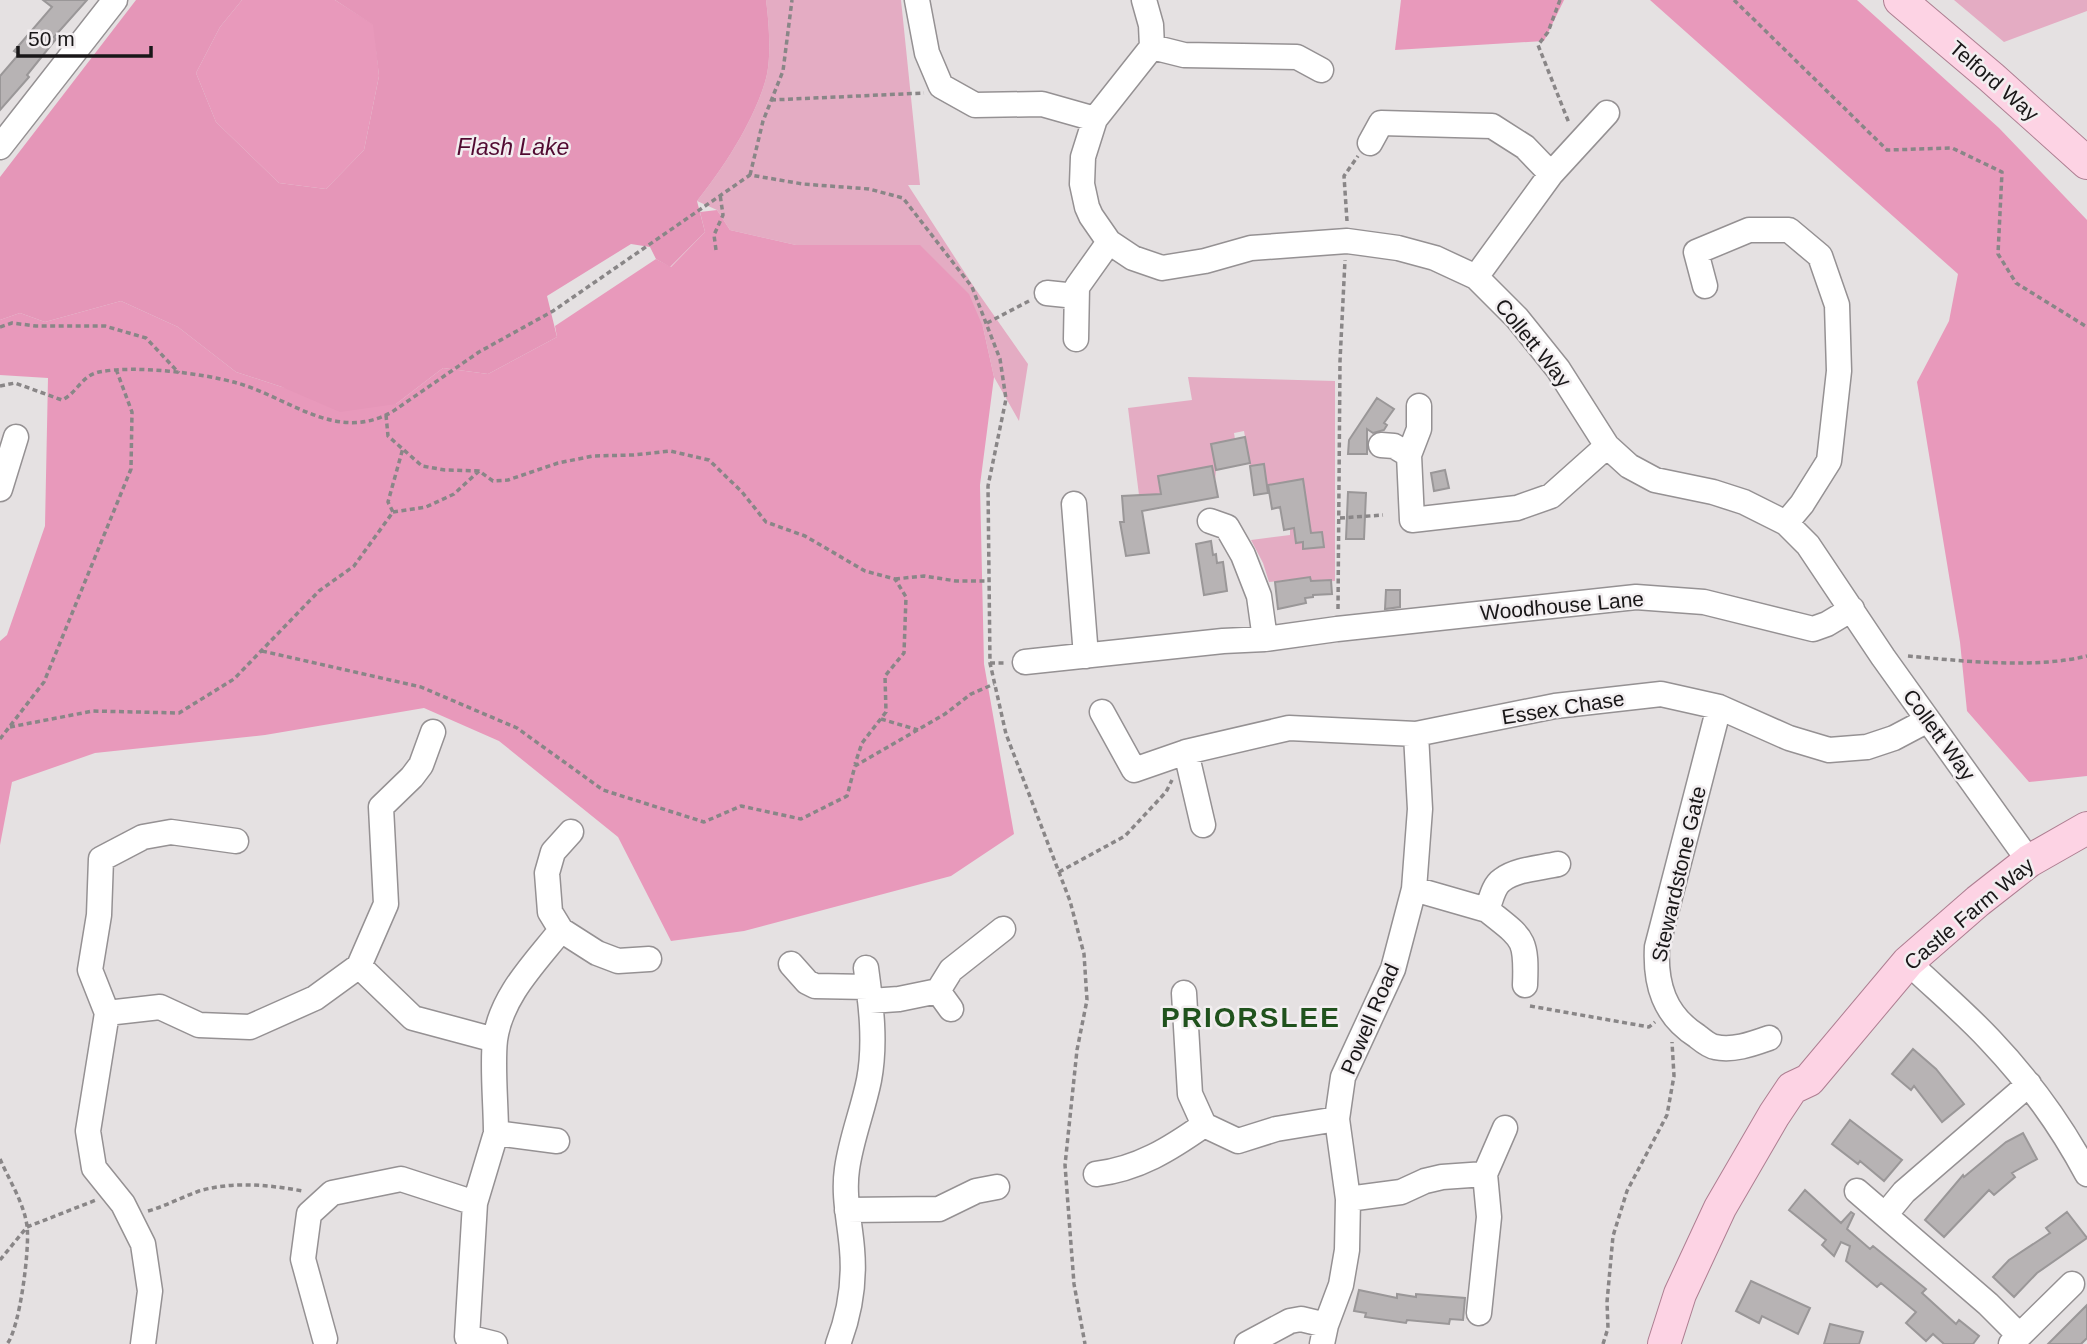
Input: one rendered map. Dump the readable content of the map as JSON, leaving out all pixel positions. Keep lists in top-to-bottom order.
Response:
{
  "streets": {
    "main road": ["Telford Way", "Castle Farm Way"],
    "street": [
      "Collett Way",
      "Woodhouse Lane",
      "Essex Chase",
      "Stewardstone Gate",
      "Powell Road"
    ]
  },
  "crossings": [
    ["Collett Way", "Woodhouse Lane"],
    ["Collett Way", "Essex Chase"],
    ["Collett Way", "Castle Farm Way"],
    ["Essex Chase", "Stewardstone Gate"],
    ["Essex Chase", "Powell Road"]
  ],
  "districts": ["PRIORSLEE"],
  "water": ["Flash Lake"],
  "scale_bar": "50 m"
}
